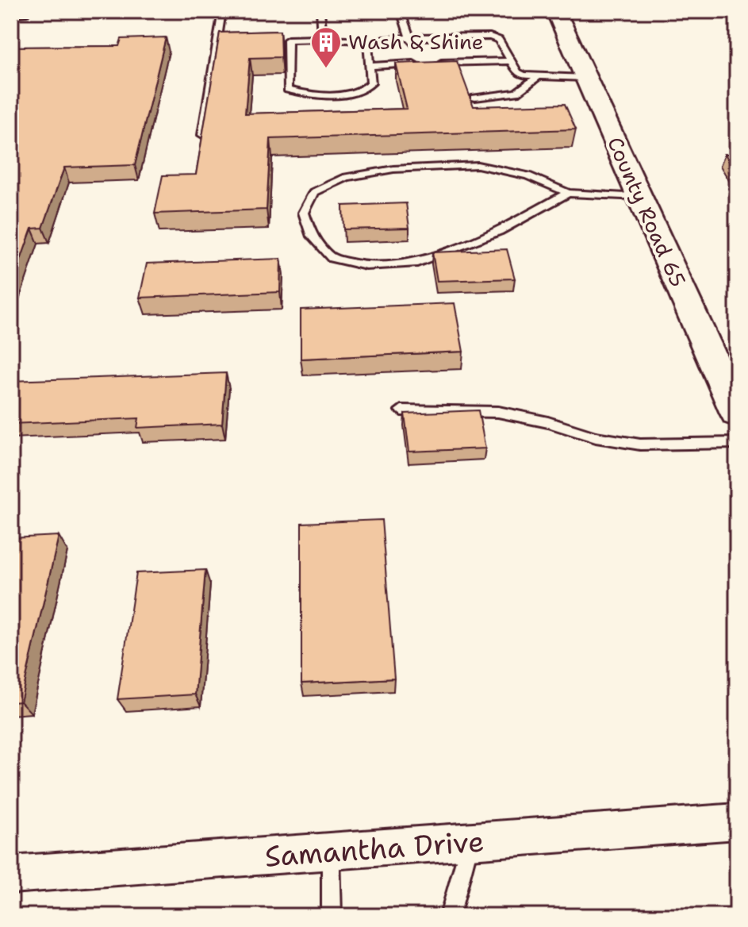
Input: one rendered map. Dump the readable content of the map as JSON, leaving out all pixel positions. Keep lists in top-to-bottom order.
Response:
{
  "streets": {
    "street": ["County Road 65", "Samantha Drive"]
  },
  "places": {
    "building": ["Wash & Shine"]
  }
}
